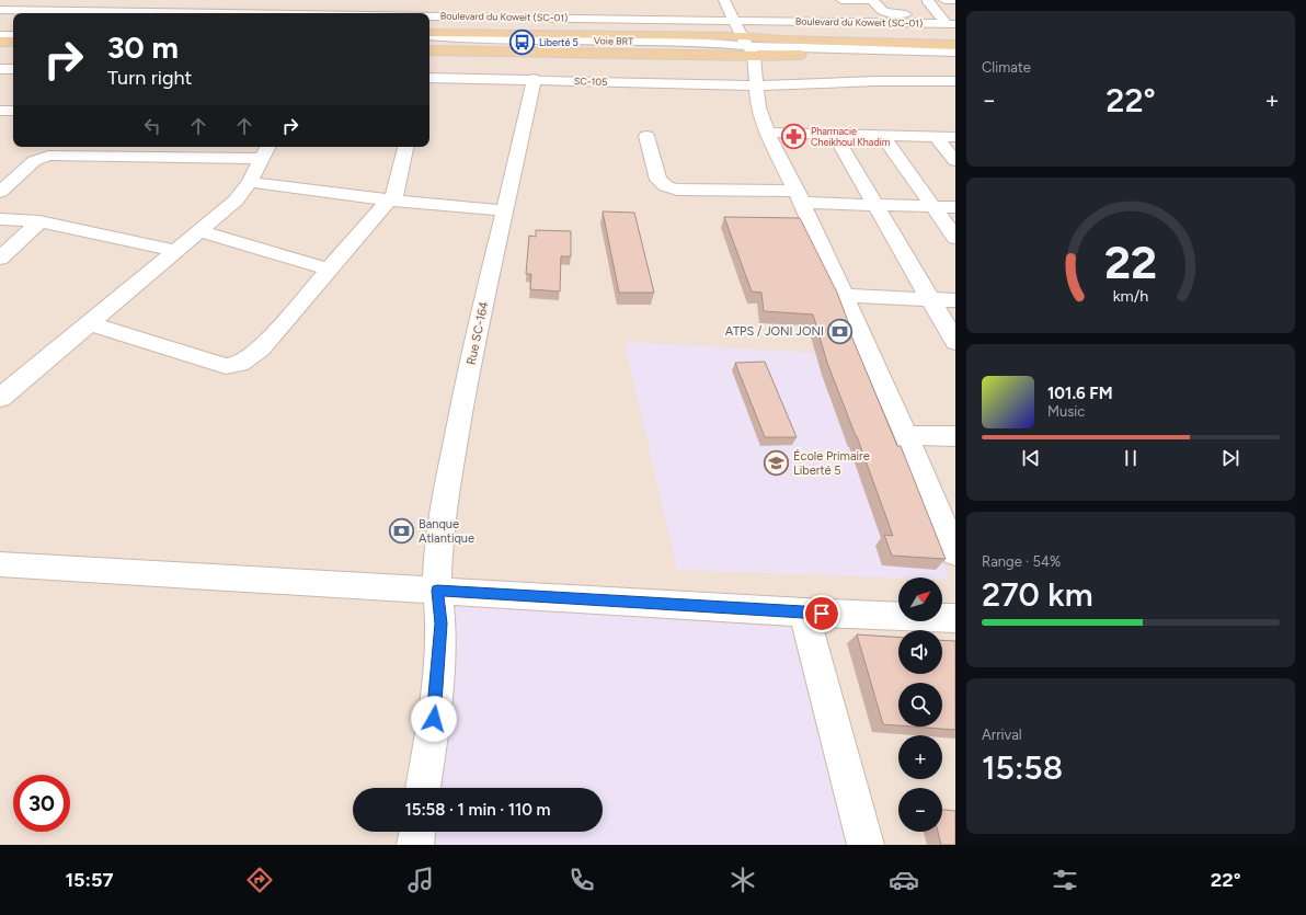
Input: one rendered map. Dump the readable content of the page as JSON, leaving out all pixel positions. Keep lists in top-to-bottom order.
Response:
{
  "streets": {
    "street": [
      "Boulevard du Koweit (SC-01)",
      "Voie BRT",
      "SC-105",
      "Rue SC-164"
    ]
  },
  "crossings": [
    ["SC-105", "Rue SC-164"]
  ],
  "places": {
    "bus stop": ["Liberté 5"],
    "pharmacy": ["Pharmacie Cheikhoul Khadim"],
    "bank": ["ATPS / JONI JONI", "Banque Atlantique"],
    "school or university": ["École Primaire Liberté 5"]
  },
  "north": "top right",
  "page": {
    "tile": [
      "Climate",
      ["Range · 54%", "270 km"],
      ["Arrival", "15:58"]
    ],
    "turn": ["30 m", "Turn right"],
    "heat": ["−", "22°", "+"],
    "song": ["101.6 FM", "Music"],
    "map_buttons": ["+", "−"],
    "limit": "30",
    "trip": "15:58 · 1 min · 110 m",
    "tabs": ["15:57", "22°"],
    "gauge": ["22", "km/h"]
  }
}
